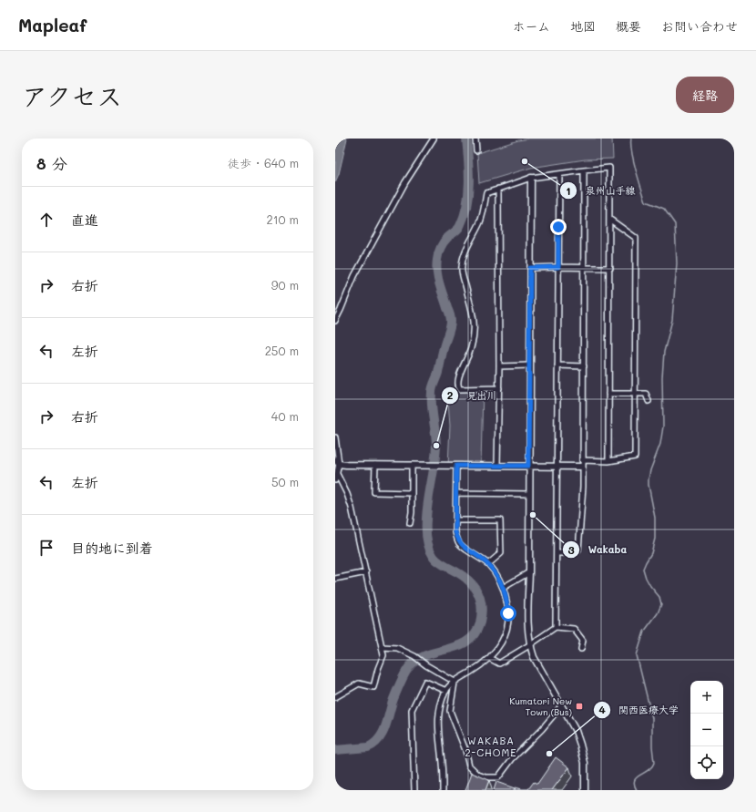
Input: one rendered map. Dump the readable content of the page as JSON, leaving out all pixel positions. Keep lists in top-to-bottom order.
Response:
{
  "districts": ["WAKABA 2-CHOME"],
  "places": {
    "other": [
      "泉州山手線",
      "見出川",
      "Wakaba",
      "関西医療大学"
    ],
    "transit": ["Kumatori New Town (Bus)"]
  },
  "page": {
    "header": "Mapleaf",
    "nav": [
      "ホーム",
      "地図",
      "概要",
      "お問い合わせ"
    ],
    "title": "アクセス",
    "buttons": "経路",
    "heading": ["8 分", "徒歩 · 640 m"],
    "list": [
      ["直進", "210 m"],
      ["右折", "90 m"],
      ["左折", "250 m"],
      ["右折", "40 m"],
      ["左折", "50 m"],
      "目的地に到着"
    ],
    "map_buttons": ["+", "−"]
  }
}
